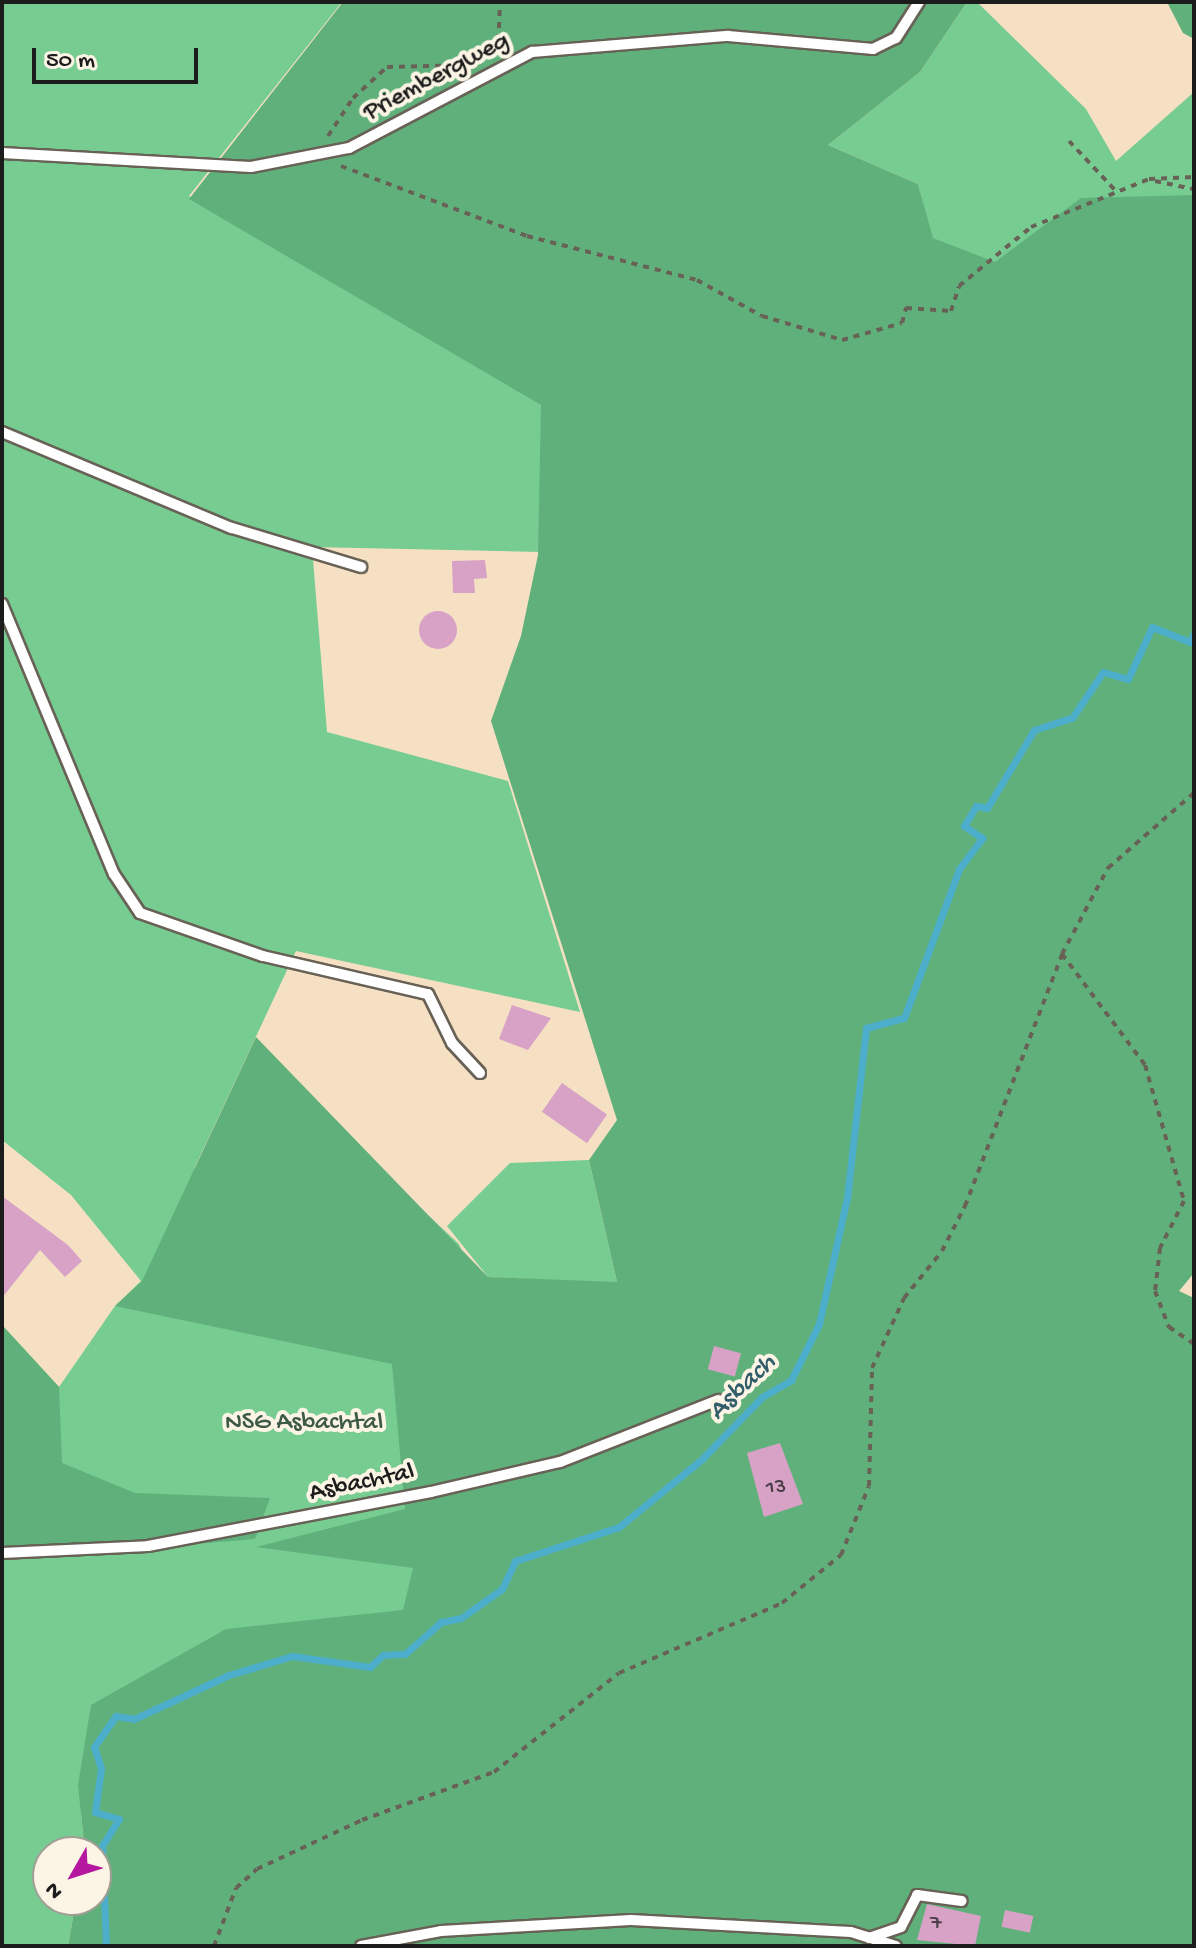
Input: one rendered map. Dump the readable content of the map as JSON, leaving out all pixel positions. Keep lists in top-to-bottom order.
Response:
{
  "streets": {
    "lane": ["Priembergweg", "Asbachtal"]
  },
  "water": ["Asbach"],
  "parks": ["NSG Asbachtal"],
  "house_numbers": ["13", "7"],
  "scale_bar": "50 m",
  "north": "bottom left"
}
